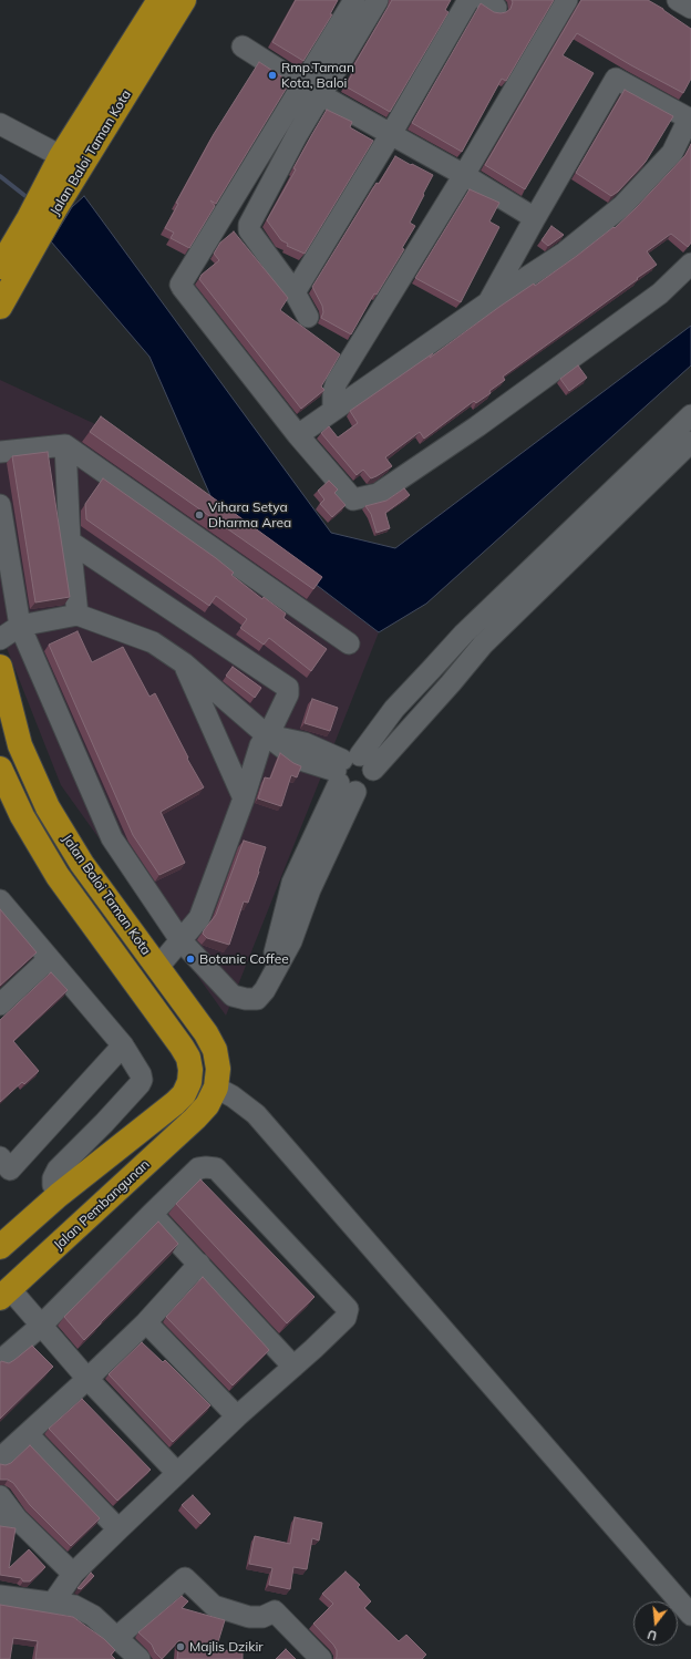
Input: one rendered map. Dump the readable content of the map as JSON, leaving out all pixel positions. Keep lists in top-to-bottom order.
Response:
{
  "streets": {
    "highway": ["Jalan Baloi Taman Kota", "Jalan Pembangunan"]
  },
  "crossings": [
    ["Jalan Baloi Taman Kota", "Jalan Pembangunan"]
  ],
  "places": [
    "Rmp.Taman Kota, Baloi",
    "Vihara Setya Dharma Area",
    "Botanic Coffee",
    "Majlis Dzikir"
  ],
  "north": "bottom"
}
